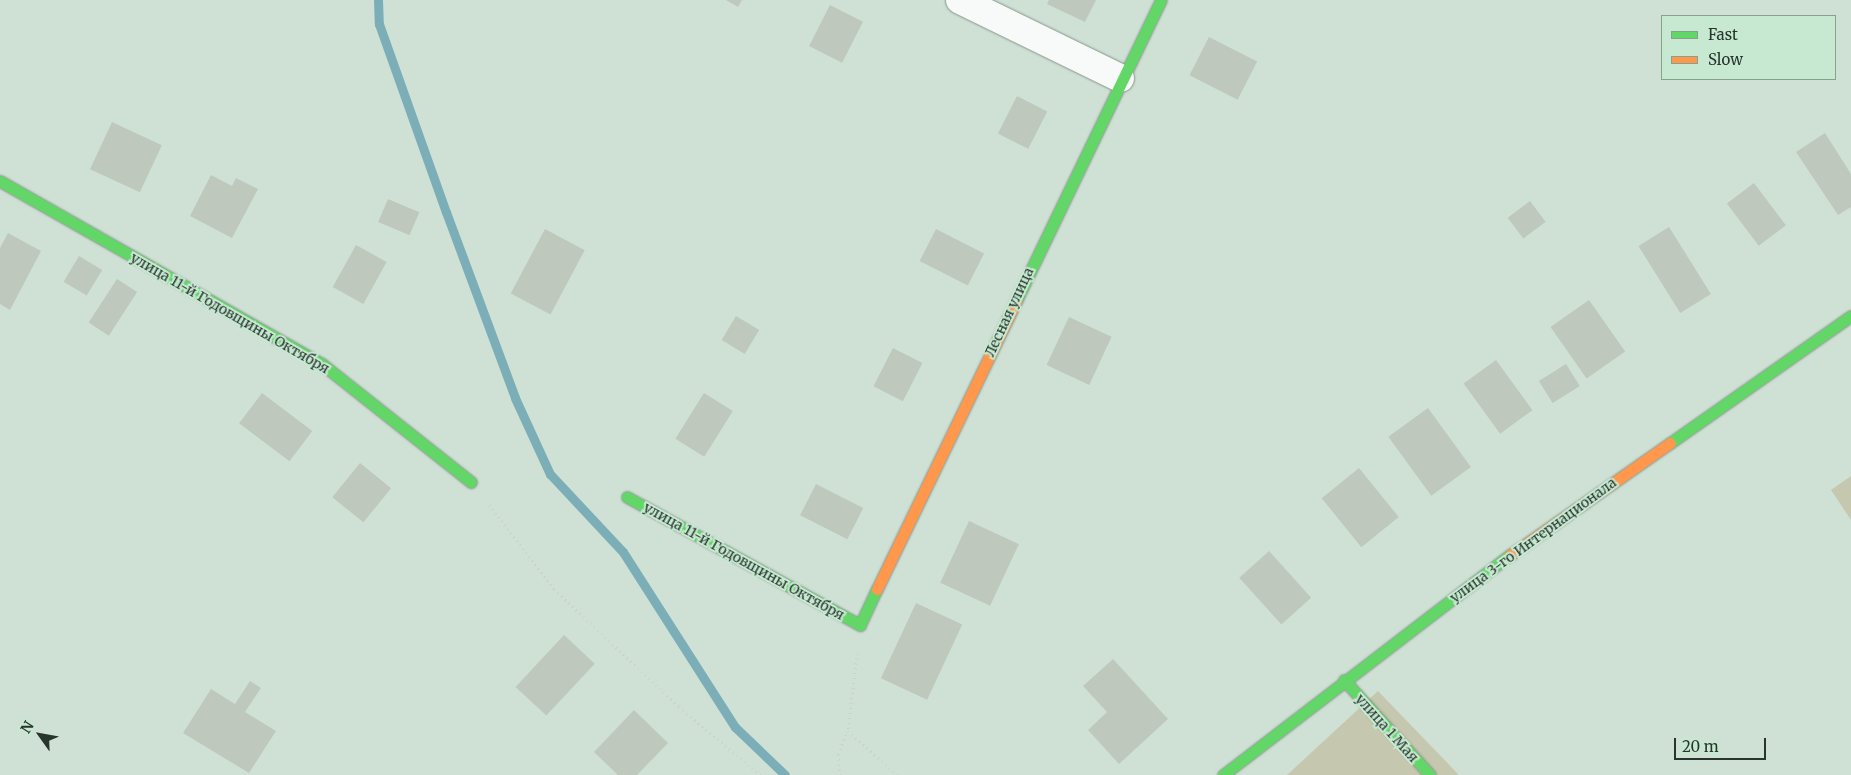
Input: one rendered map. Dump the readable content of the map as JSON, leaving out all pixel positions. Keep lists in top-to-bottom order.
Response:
{
  "streets": {
    "street": [
      "Лесная улица",
      "улица 11-й Годовщины Октября",
      "улица 3-го Интернационала",
      "улица 1 Мая"
    ]
  },
  "crossings": [
    ["Лесная улица", "улица 11-й Годовщины Октября"],
    ["улица 3-го Интернационала", "улица 1 Мая"]
  ],
  "legend": ["Fast", "Slow"],
  "scale_bar": "20 m",
  "north": "top left"
}
